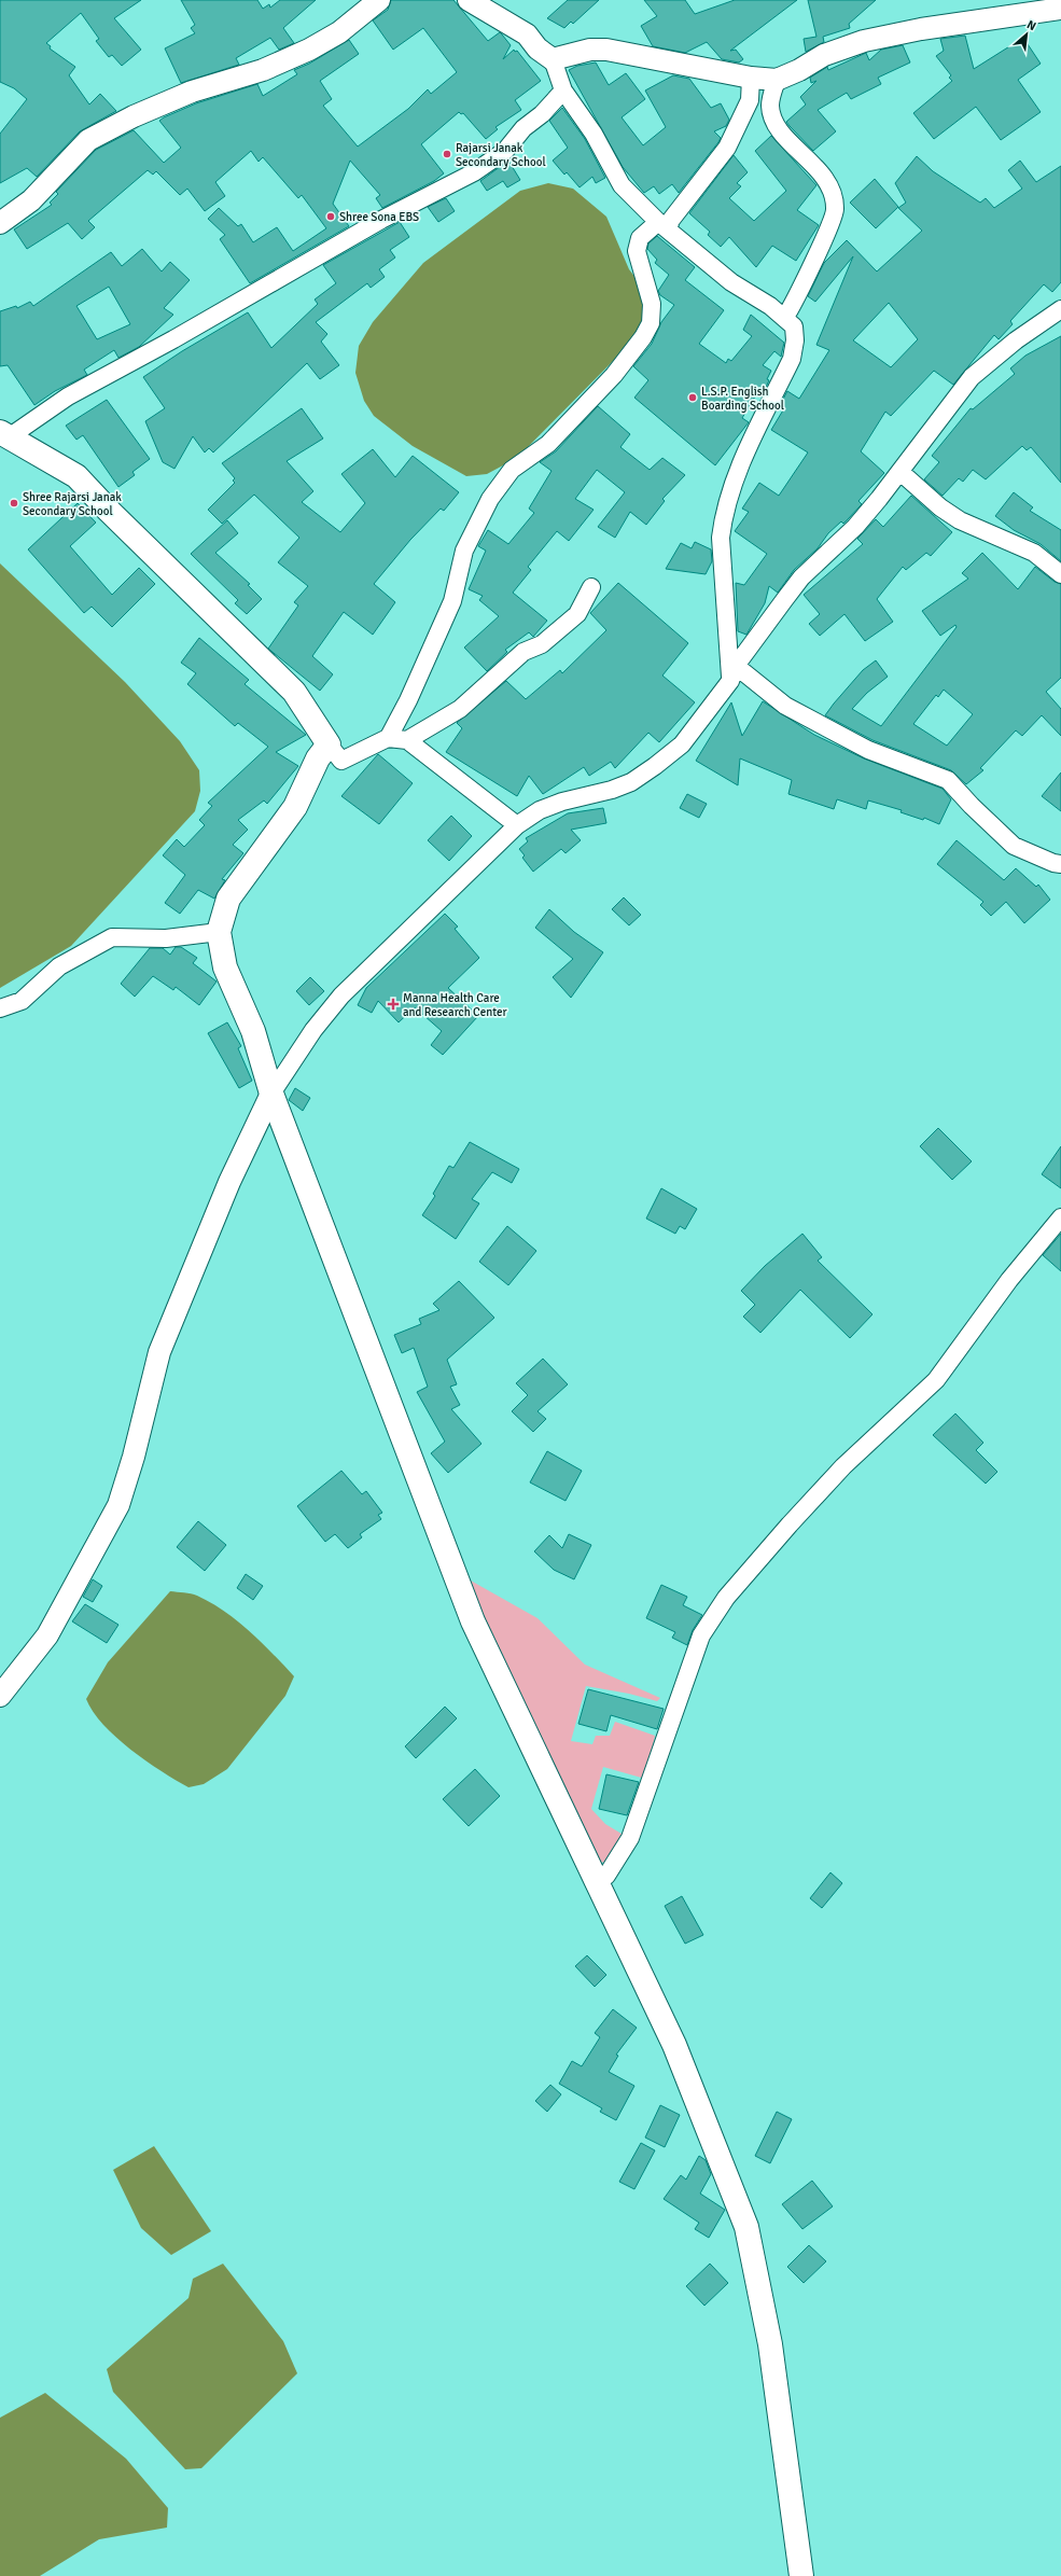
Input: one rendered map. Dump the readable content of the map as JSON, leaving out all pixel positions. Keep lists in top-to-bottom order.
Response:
{
  "places": {
    "other": [
      "Rajarsi Janak Secondary School",
      "Shree Sona EBS",
      "L.S.P. English Boarding School",
      "Shree Rajarsi Janak Secondary School"
    ],
    "health": ["Manna Health Care and Research Center"]
  },
  "north": "top right"
}
